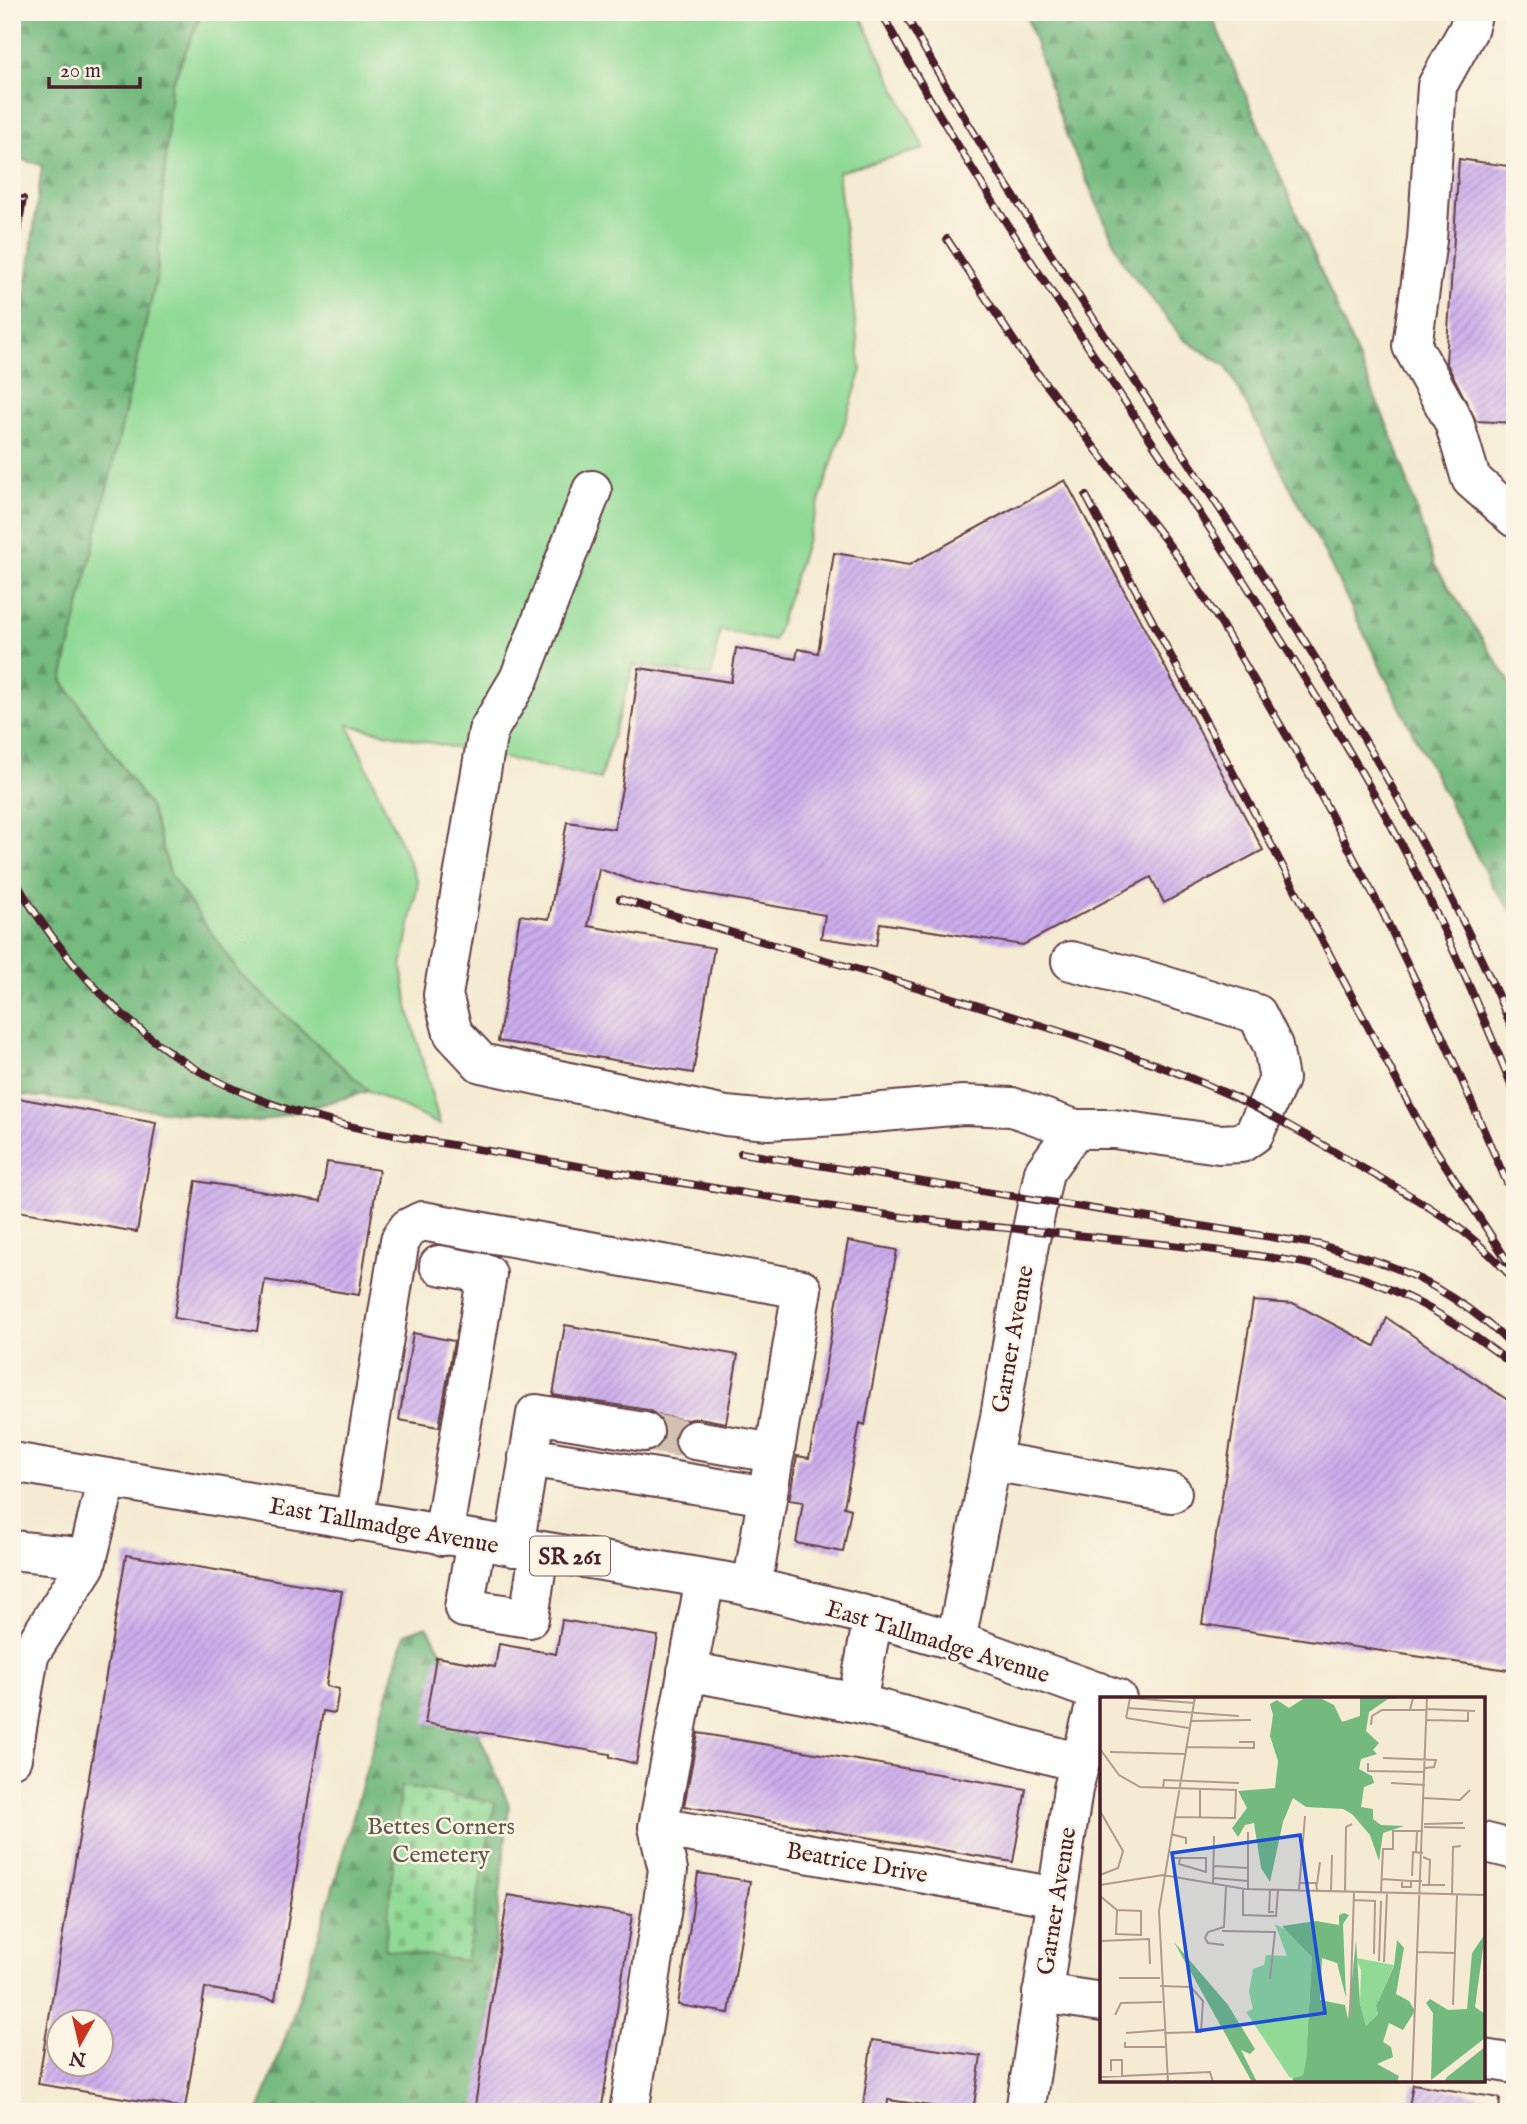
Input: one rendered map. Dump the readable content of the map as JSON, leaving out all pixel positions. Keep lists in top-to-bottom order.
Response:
{
  "streets": {
    "street": [
      "Garner Avenue",
      "East Tallmadge Avenue",
      "SR 261",
      "Beatrice Drive"
    ]
  },
  "crossings": [
    ["Garner Avenue", "East Tallmadge Avenue"],
    ["Garner Avenue", "Beatrice Drive"]
  ],
  "parks": ["Bettes Corners Cemetery"],
  "scale_bar": "20 m",
  "north": "bottom"
}
